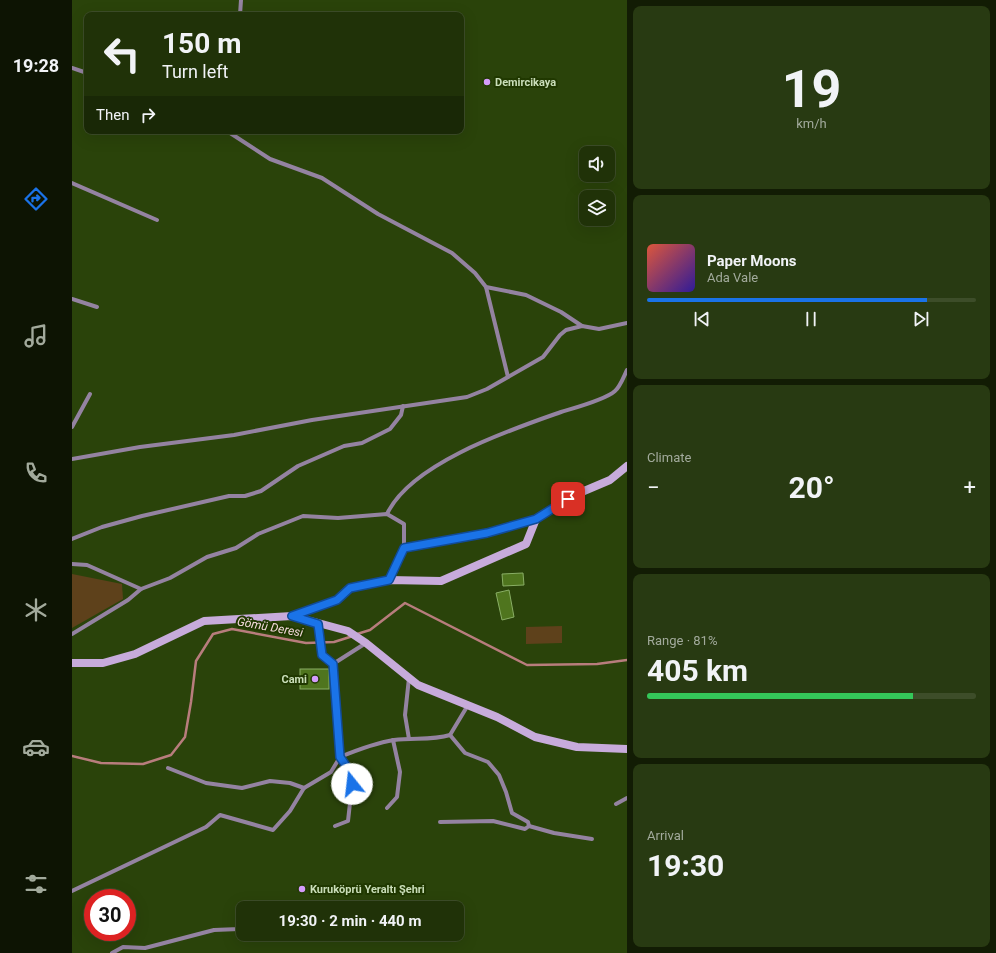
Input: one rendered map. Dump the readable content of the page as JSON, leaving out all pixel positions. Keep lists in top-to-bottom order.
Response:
{
  "water": ["Gömü Deresi"],
  "places": ["Demircikaya", "Cami", "Kuruköprü Yeraltı Şehri"],
  "page": {
    "tabs": "19:28",
    "tile": [
      ["19", "km/h"],
      "Climate",
      ["Range · 81%", "405 km"],
      ["Arrival", "19:30"]
    ],
    "turn": ["150 m", "Turn left"],
    "then": "Then",
    "song": ["Paper Moons", "Ada Vale"],
    "heat": ["−", "20°", "+"],
    "limit": "30",
    "trip": "19:30 · 2 min · 440 m"
  }
}
